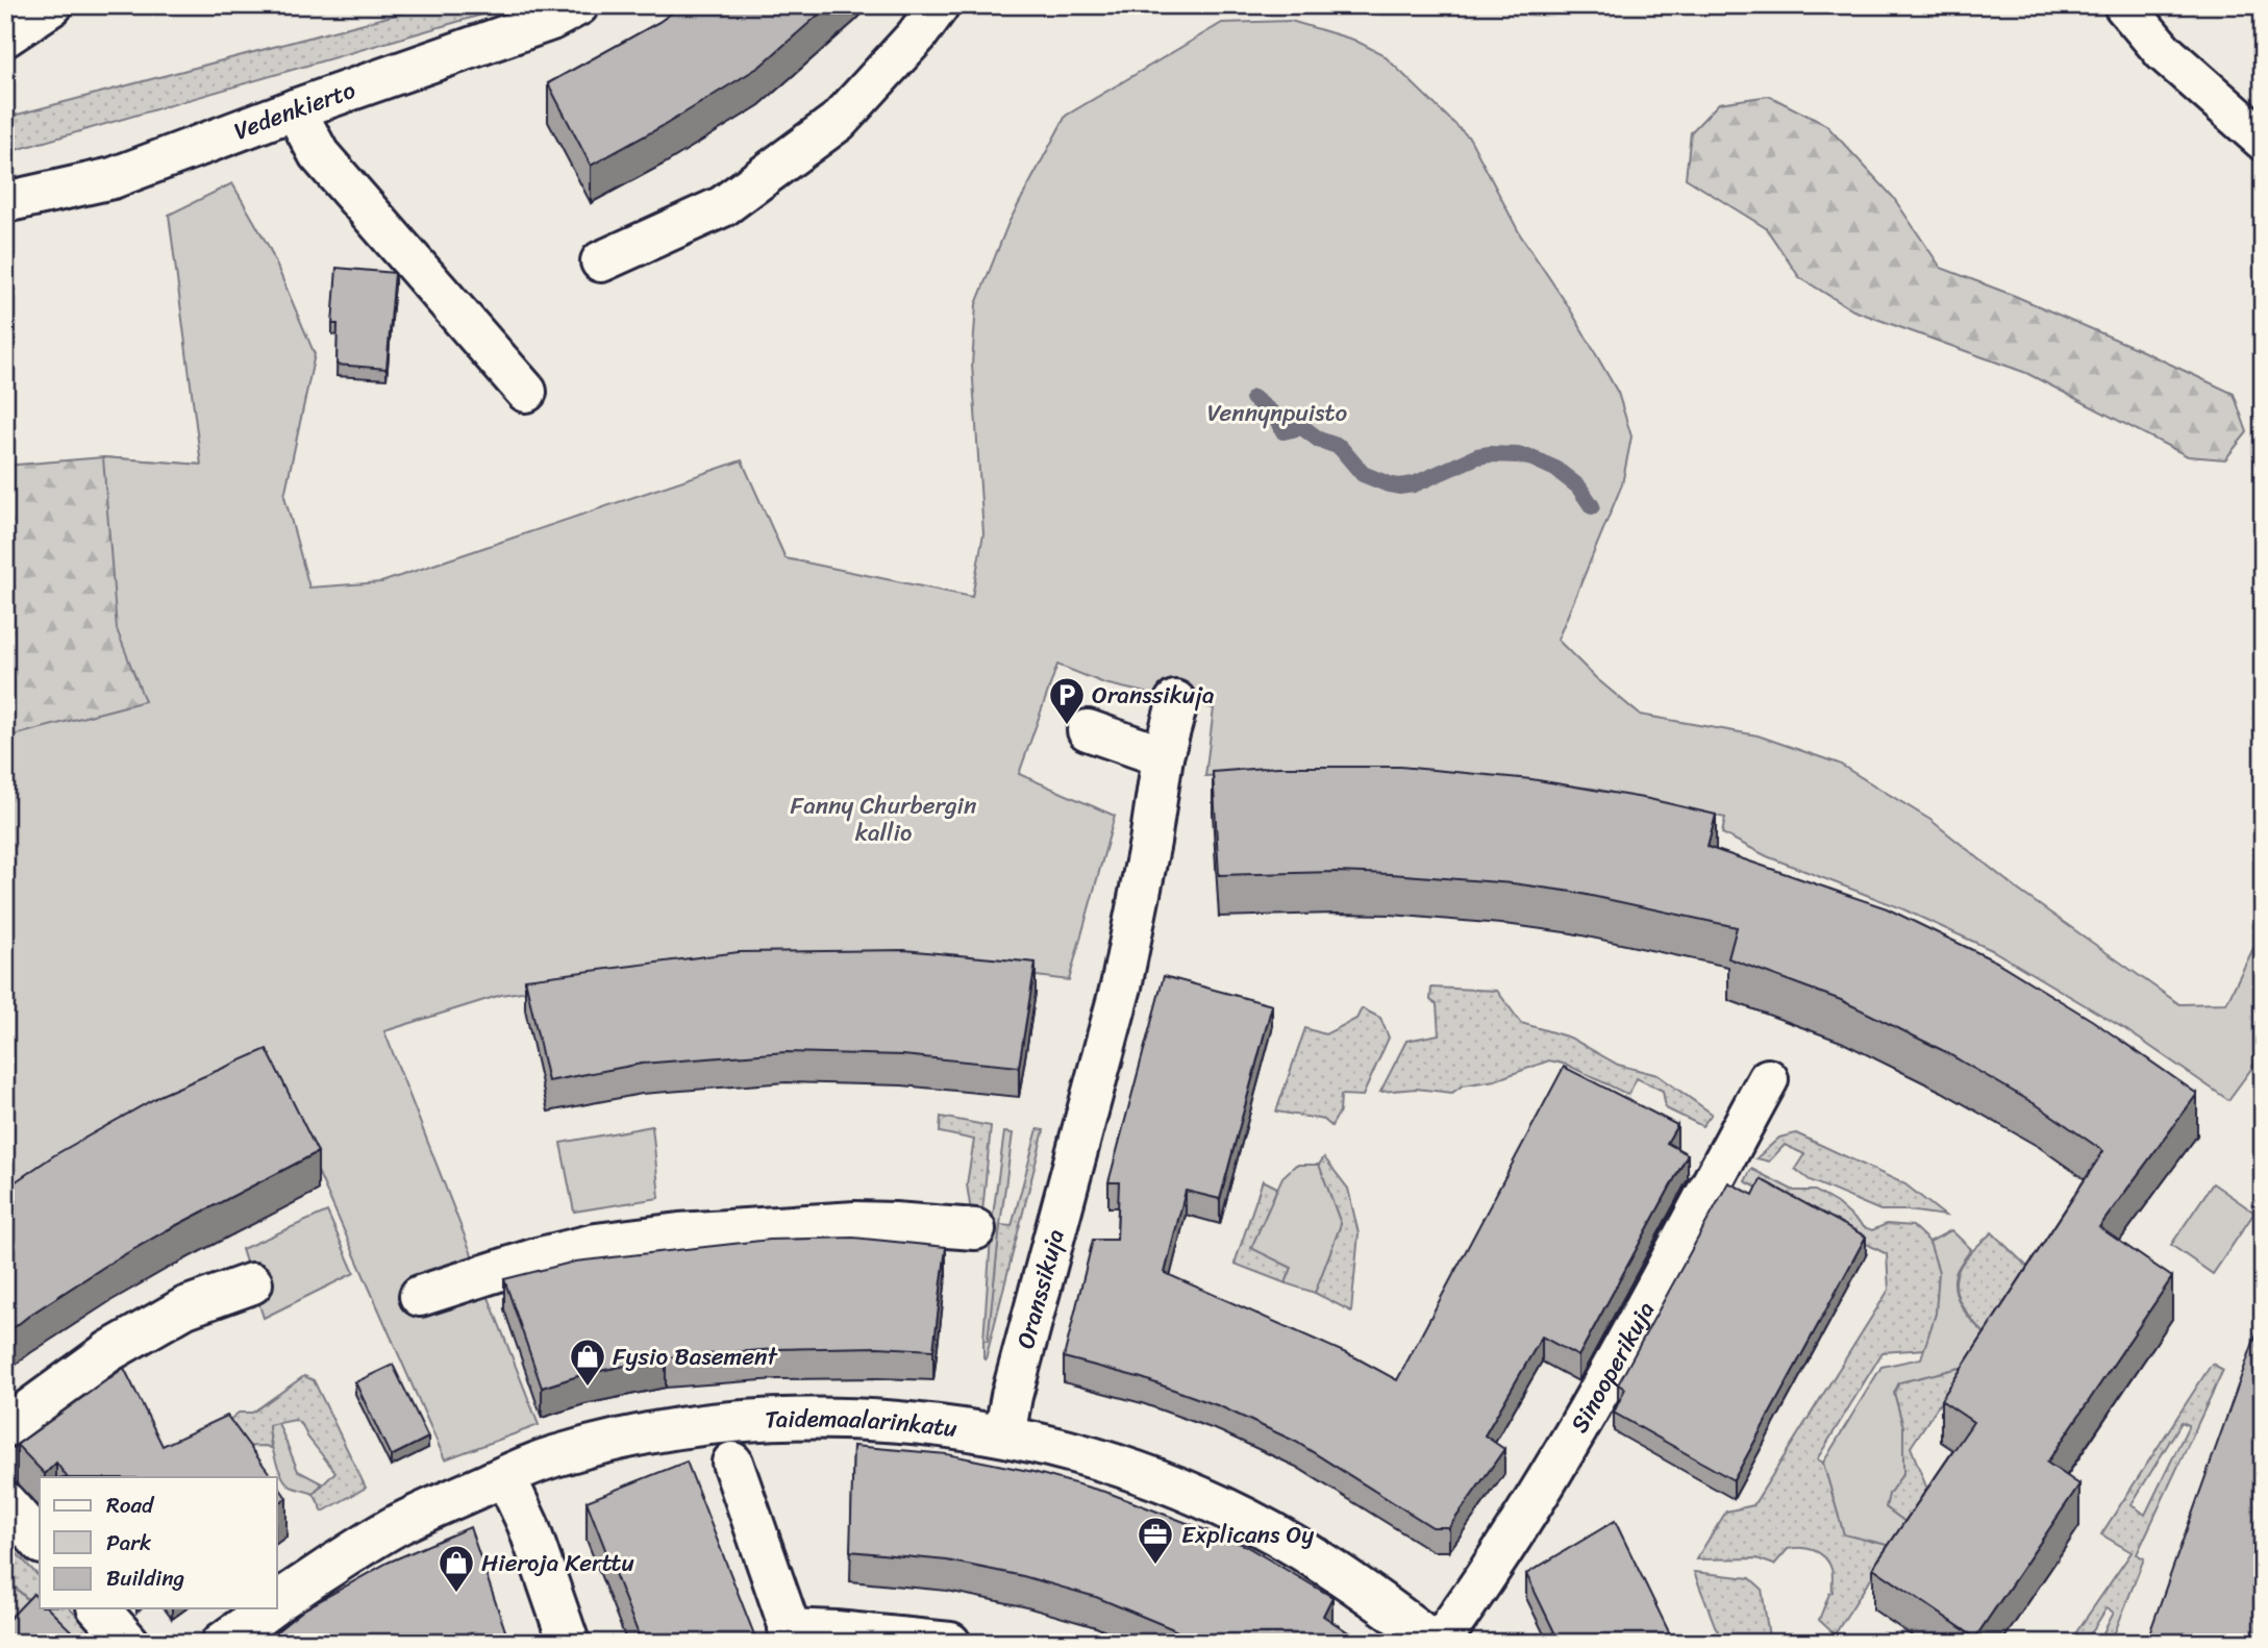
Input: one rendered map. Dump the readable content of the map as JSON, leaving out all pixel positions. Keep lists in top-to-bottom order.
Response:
{
  "streets": {
    "street": [
      "Vedenkierto",
      "Oranssikuja",
      "Sinooperikuja",
      "Taidemaalarinkatu"
    ]
  },
  "crossings": [
    ["Oranssikuja", "Taidemaalarinkatu"],
    ["Sinooperikuja", "Taidemaalarinkatu"]
  ],
  "parks": ["Vennynpuisto", "Fanny Churbergin kallio"],
  "places": {
    "parking": ["Oranssikuja"],
    "shop": ["Fysio Basement", "Hieroja Kerttu"],
    "office": ["Explicans Oy"]
  },
  "legend": ["Road", "Park", "Building"]
}
